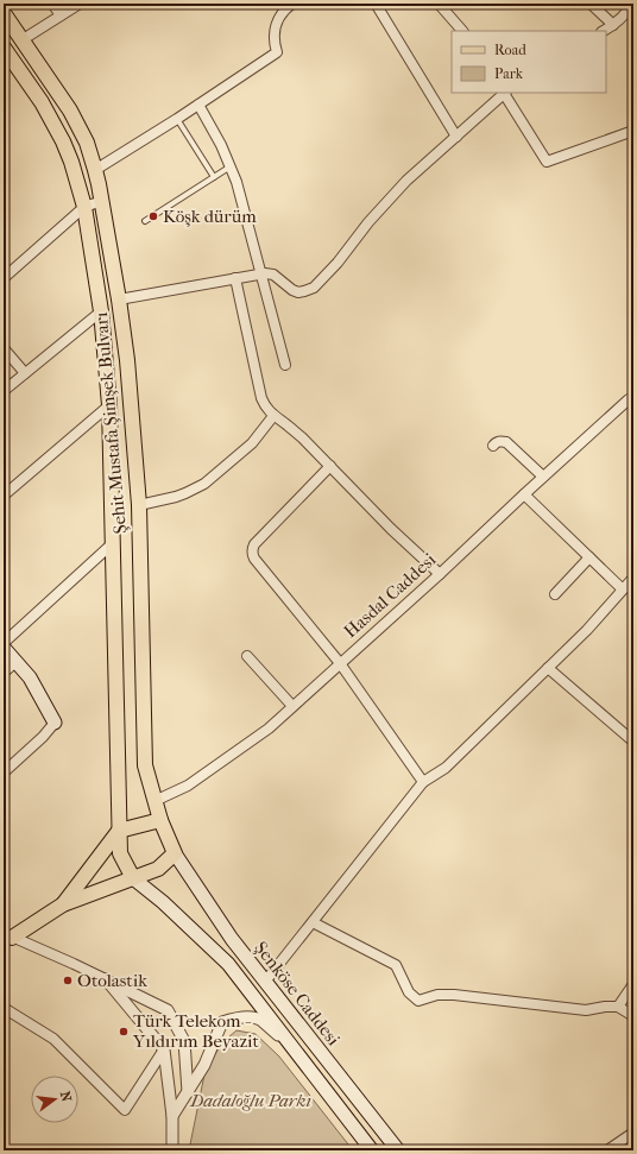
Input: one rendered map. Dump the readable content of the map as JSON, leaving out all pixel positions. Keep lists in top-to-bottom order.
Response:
{
  "streets": {
    "main road": ["Şehit Mustafa Şimşek Bulvarı", "Şenköse Caddesi"],
    "street": ["Hasdal Caddesi"]
  },
  "crossings": [
    ["Şehit Mustafa Şimşek Bulvarı", "Hasdal Caddesi"],
    ["Şehit Mustafa Şimşek Bulvarı", "Şenköse Caddesi"]
  ],
  "parks": ["Dadaloğlu Parkı"],
  "places": ["Köşk dürüm", "Otolastik", "Türk Telekom - Yıldırım Beyazit"],
  "legend": ["Road", "Park"],
  "north": "right"
}
